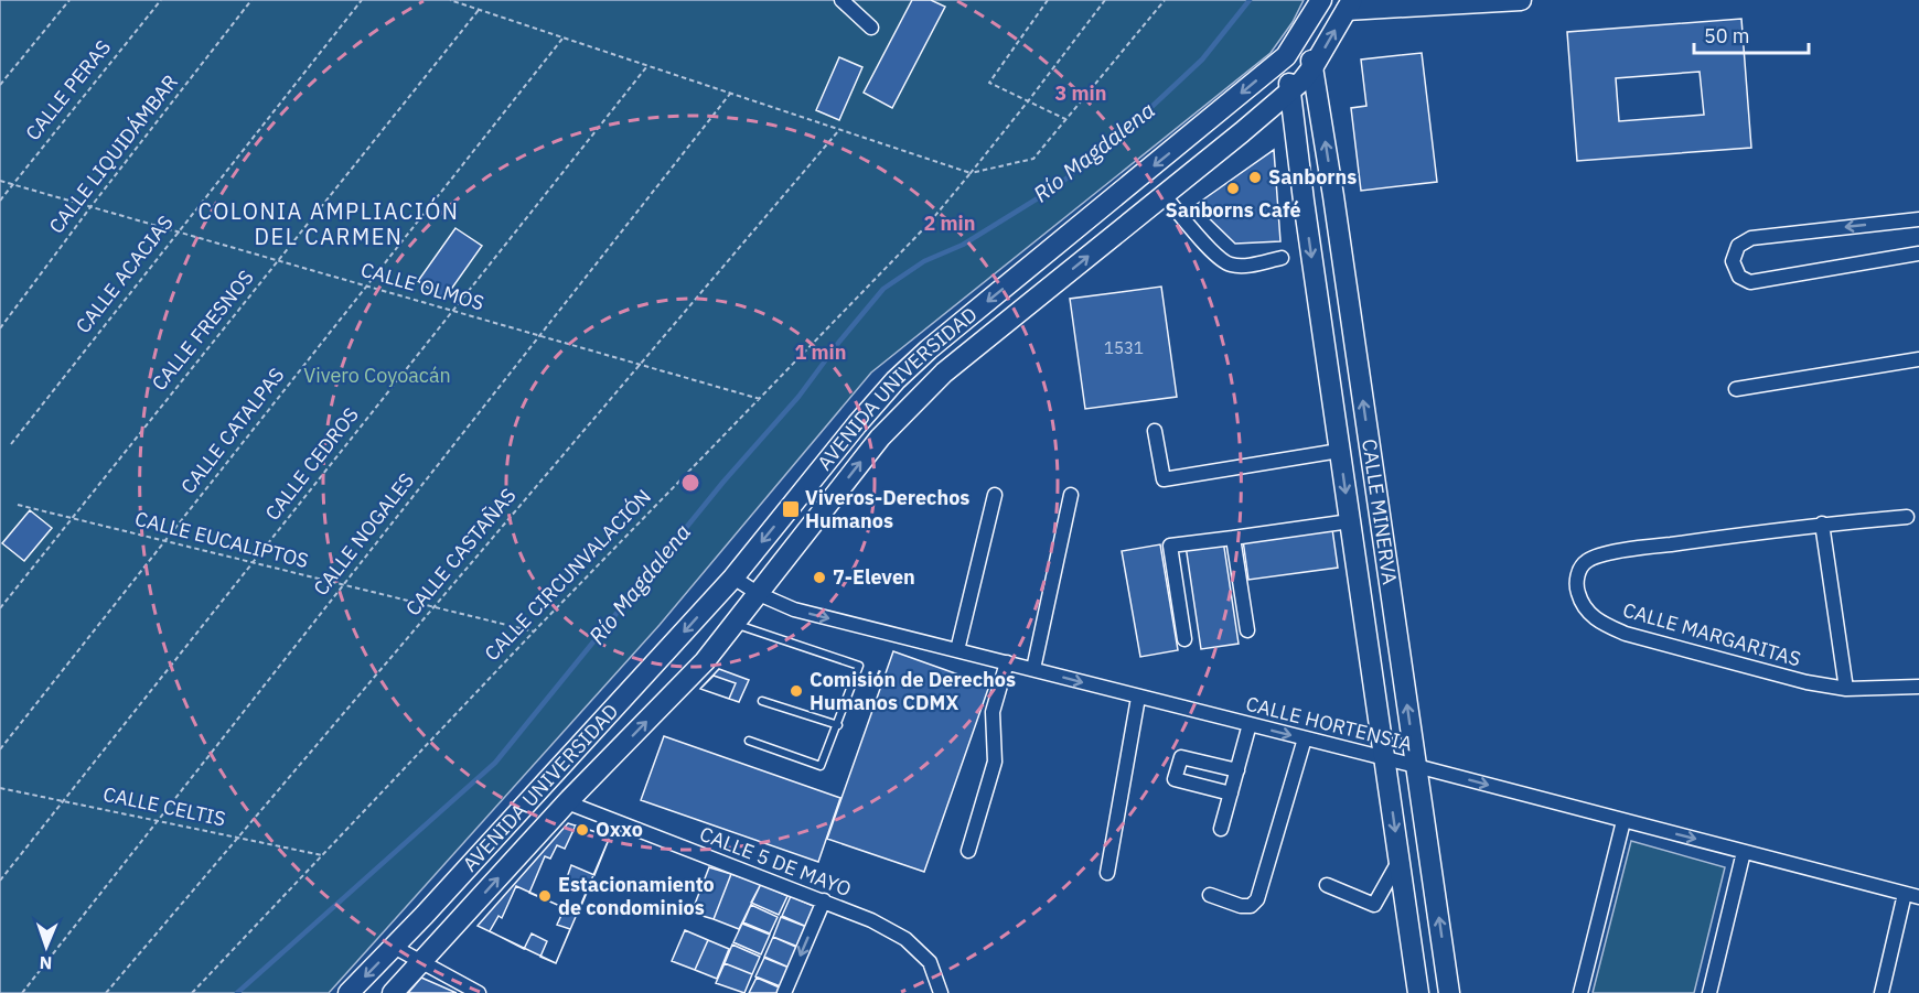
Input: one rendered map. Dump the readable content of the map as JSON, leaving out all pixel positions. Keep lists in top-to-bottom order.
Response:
{
  "streets": {
    "main road": ["AVENIDA UNIVERSIDAD", "CALLE MINERVA"],
    "street": ["CALLE MARGARITAS", "CALLE HORTENSIA", "CALLE 5 DE MAYO"],
    "path": [
      "CALLE PERAS",
      "CALLE LIQUIDÁMBAR",
      "CALLE ACACIAS",
      "CALLE OLMOS",
      "CALLE FRESNOS",
      "CALLE CATALPAS",
      "CALLE CEDROS",
      "CALLE NOGALES",
      "CALLE EUCALIPTOS",
      "CALLE CASTAÑAS",
      "CALLE CIRCUNVALACIÓN",
      "CALLE CELTIS"
    ]
  },
  "crossings": [
    ["CALLE PERAS", "CALLE OLMOS"],
    ["CALLE LIQUIDÁMBAR", "CALLE OLMOS"],
    ["CALLE ACACIAS", "CALLE OLMOS"],
    ["CALLE OLMOS", "CALLE FRESNOS"],
    ["CALLE OLMOS", "CALLE CATALPAS"],
    ["CALLE OLMOS", "CALLE CEDROS"],
    ["CALLE OLMOS", "CALLE NOGALES"],
    ["CALLE OLMOS", "CALLE CASTAÑAS"],
    ["CALLE OLMOS", "CALLE CIRCUNVALACIÓN"],
    ["CALLE FRESNOS", "CALLE EUCALIPTOS"],
    ["AVENIDA UNIVERSIDAD", "CALLE MINERVA"],
    ["AVENIDA UNIVERSIDAD", "CALLE HORTENSIA"],
    ["AVENIDA UNIVERSIDAD", "CALLE 5 DE MAYO"],
    ["CALLE CATALPAS", "CALLE EUCALIPTOS"],
    ["CALLE CEDROS", "CALLE EUCALIPTOS"],
    ["CALLE CEDROS", "CALLE CELTIS"],
    ["CALLE MINERVA", "CALLE HORTENSIA"],
    ["CALLE NOGALES", "CALLE EUCALIPTOS"],
    ["CALLE NOGALES", "CALLE CELTIS"],
    ["CALLE EUCALIPTOS", "CALLE CASTAÑAS"],
    ["CALLE EUCALIPTOS", "CALLE CIRCUNVALACIÓN"],
    ["CALLE CASTAÑAS", "CALLE CELTIS"],
    ["CALLE CIRCUNVALACIÓN", "CALLE CELTIS"]
  ],
  "one_way": ["CALLE HORTENSIA"],
  "districts": ["COLONIA AMPLIACIÓN DEL CARMEN"],
  "water": ["Río Magdalena"],
  "parks": ["Vivero Coyoacán"],
  "places": {
    "other": [
      "Sanborns",
      "Sanborns Café",
      "7-Eleven",
      "Comisión de Derechos Humanos CDMX",
      "Oxxo",
      "Estacionamiento de condominios"
    ],
    "transit": ["Viveros-Derechos Humanos"]
  },
  "house_numbers": ["1531"],
  "scale_bar": "50 m",
  "north": "bottom",
  "rings": ["3 min", "2 min", "1 min"]
}
